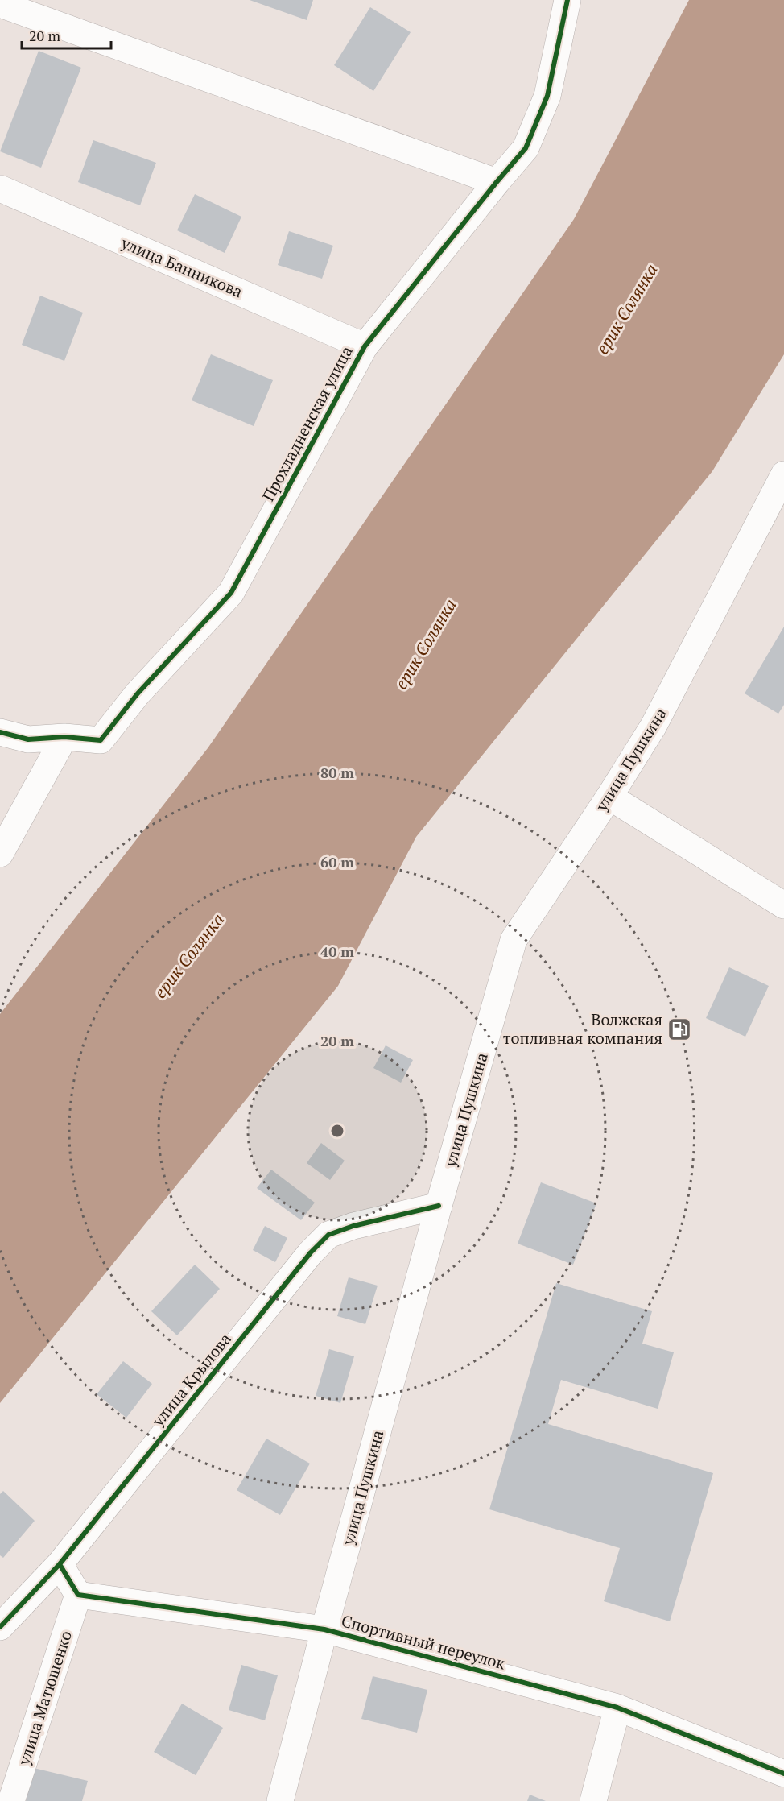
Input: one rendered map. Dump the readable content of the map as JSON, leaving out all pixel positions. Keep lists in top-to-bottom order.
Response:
{
  "streets": {
    "street": [
      "улица Банникова",
      "Прохладненская улица",
      "улица Пушкина",
      "улица Крылова",
      "Спортивный переулок",
      "улица Матюшенко"
    ]
  },
  "crossings": [
    ["улица Банникова", "Прохладненская улица"],
    ["улица Пушкина", "улица Крылова"],
    ["улица Пушкина", "Спортивный переулок"],
    ["Спортивный переулок", "улица Матюшенко"]
  ],
  "water": ["ерик Солянка"],
  "places": {
    "fuel station": ["Волжская топливная компания"]
  },
  "scale_bar": "20 m",
  "rings": [
    "80 m",
    "60 m",
    "40 m",
    "20 m"
  ]
}
